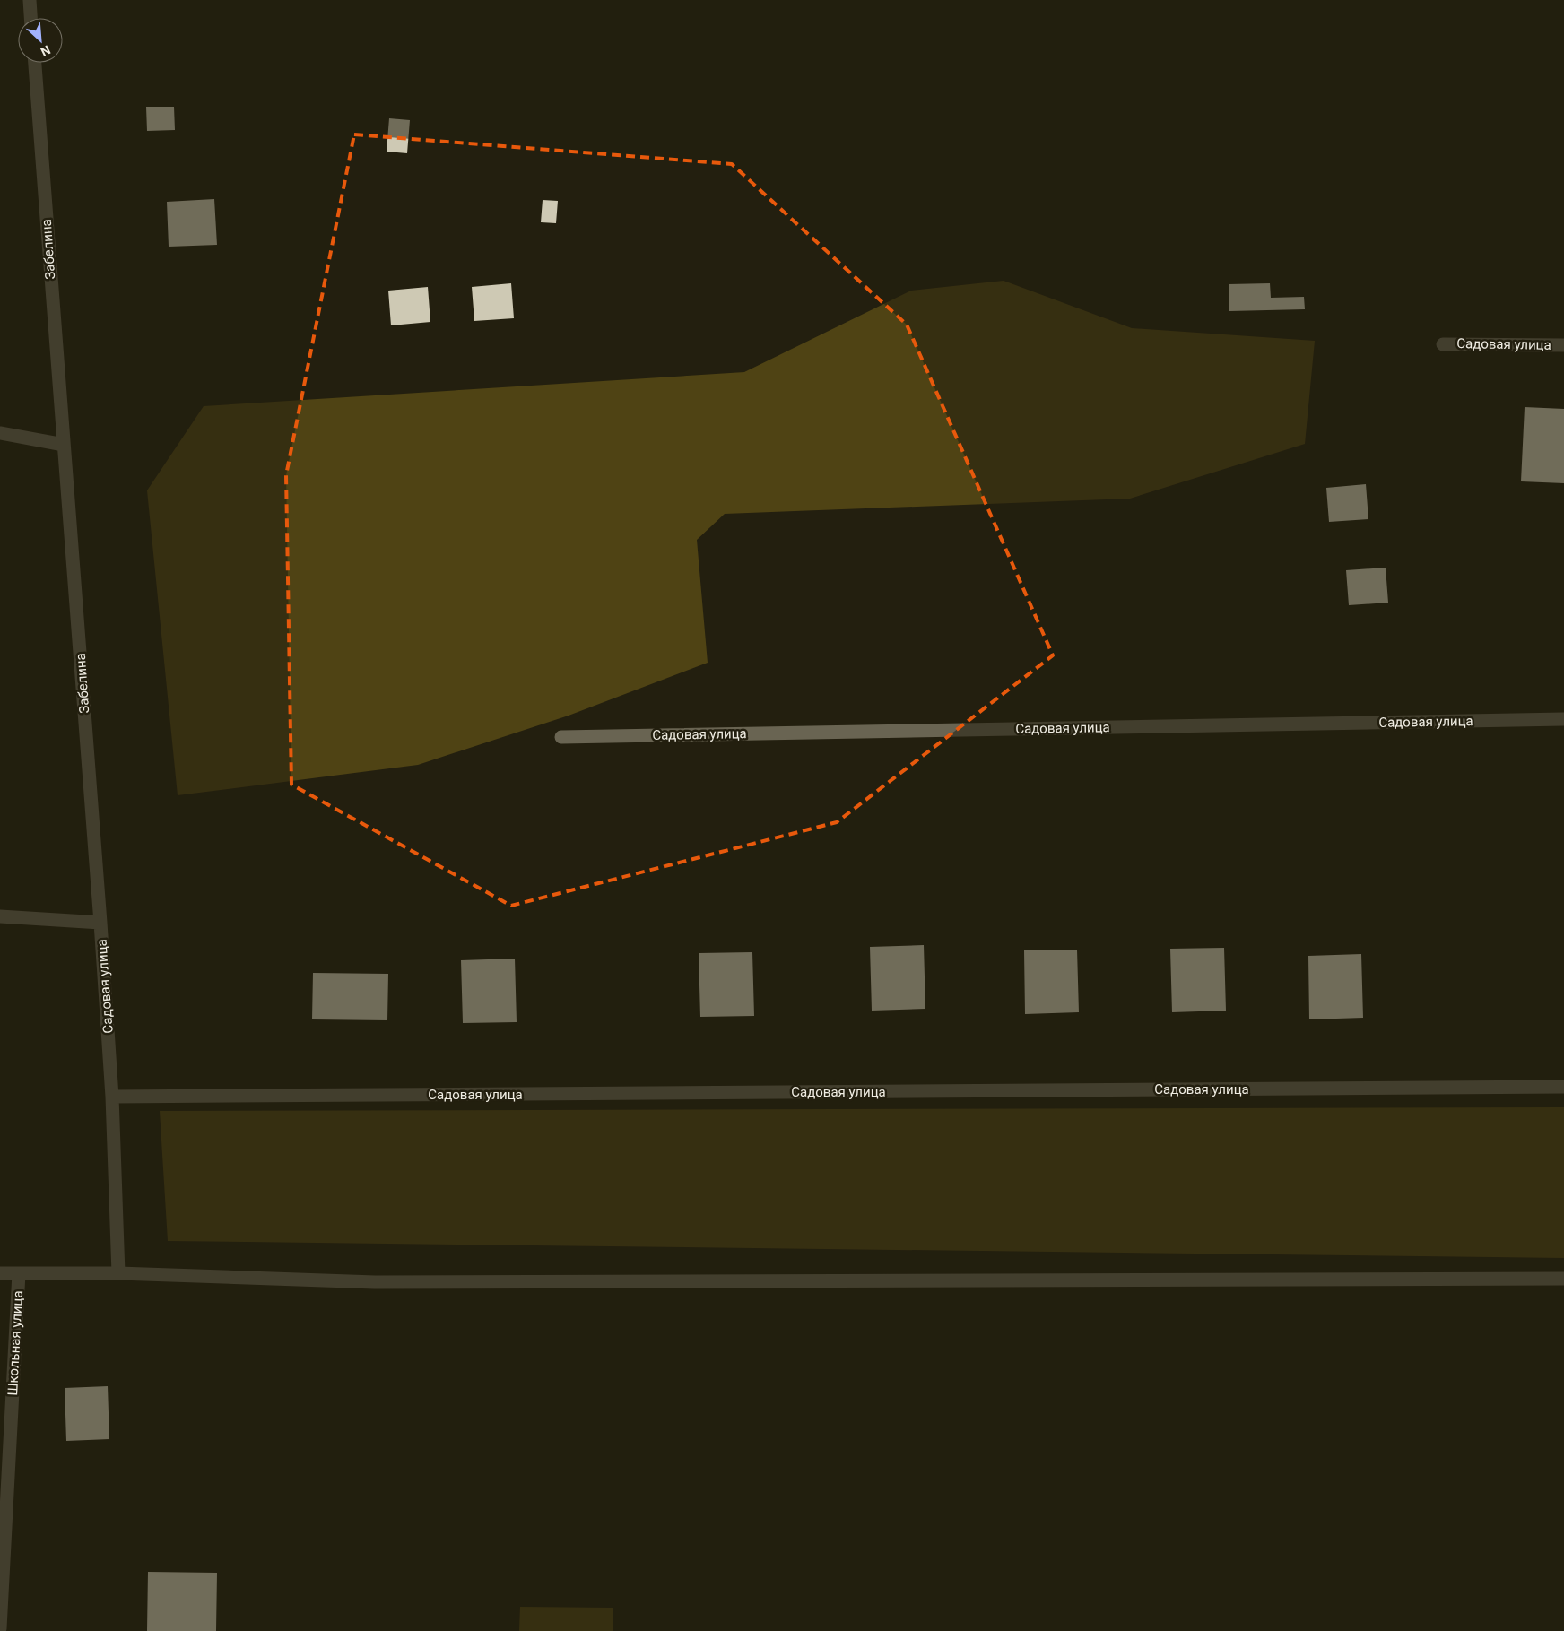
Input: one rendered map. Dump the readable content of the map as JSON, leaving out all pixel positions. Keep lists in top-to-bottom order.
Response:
{
  "streets": {
    "street": ["Забелина", "Садовая улица", "Школьная улица"]
  },
  "crossings": [
    ["Забелина", "Садовая улица"]
  ],
  "north": "bottom right"
}
